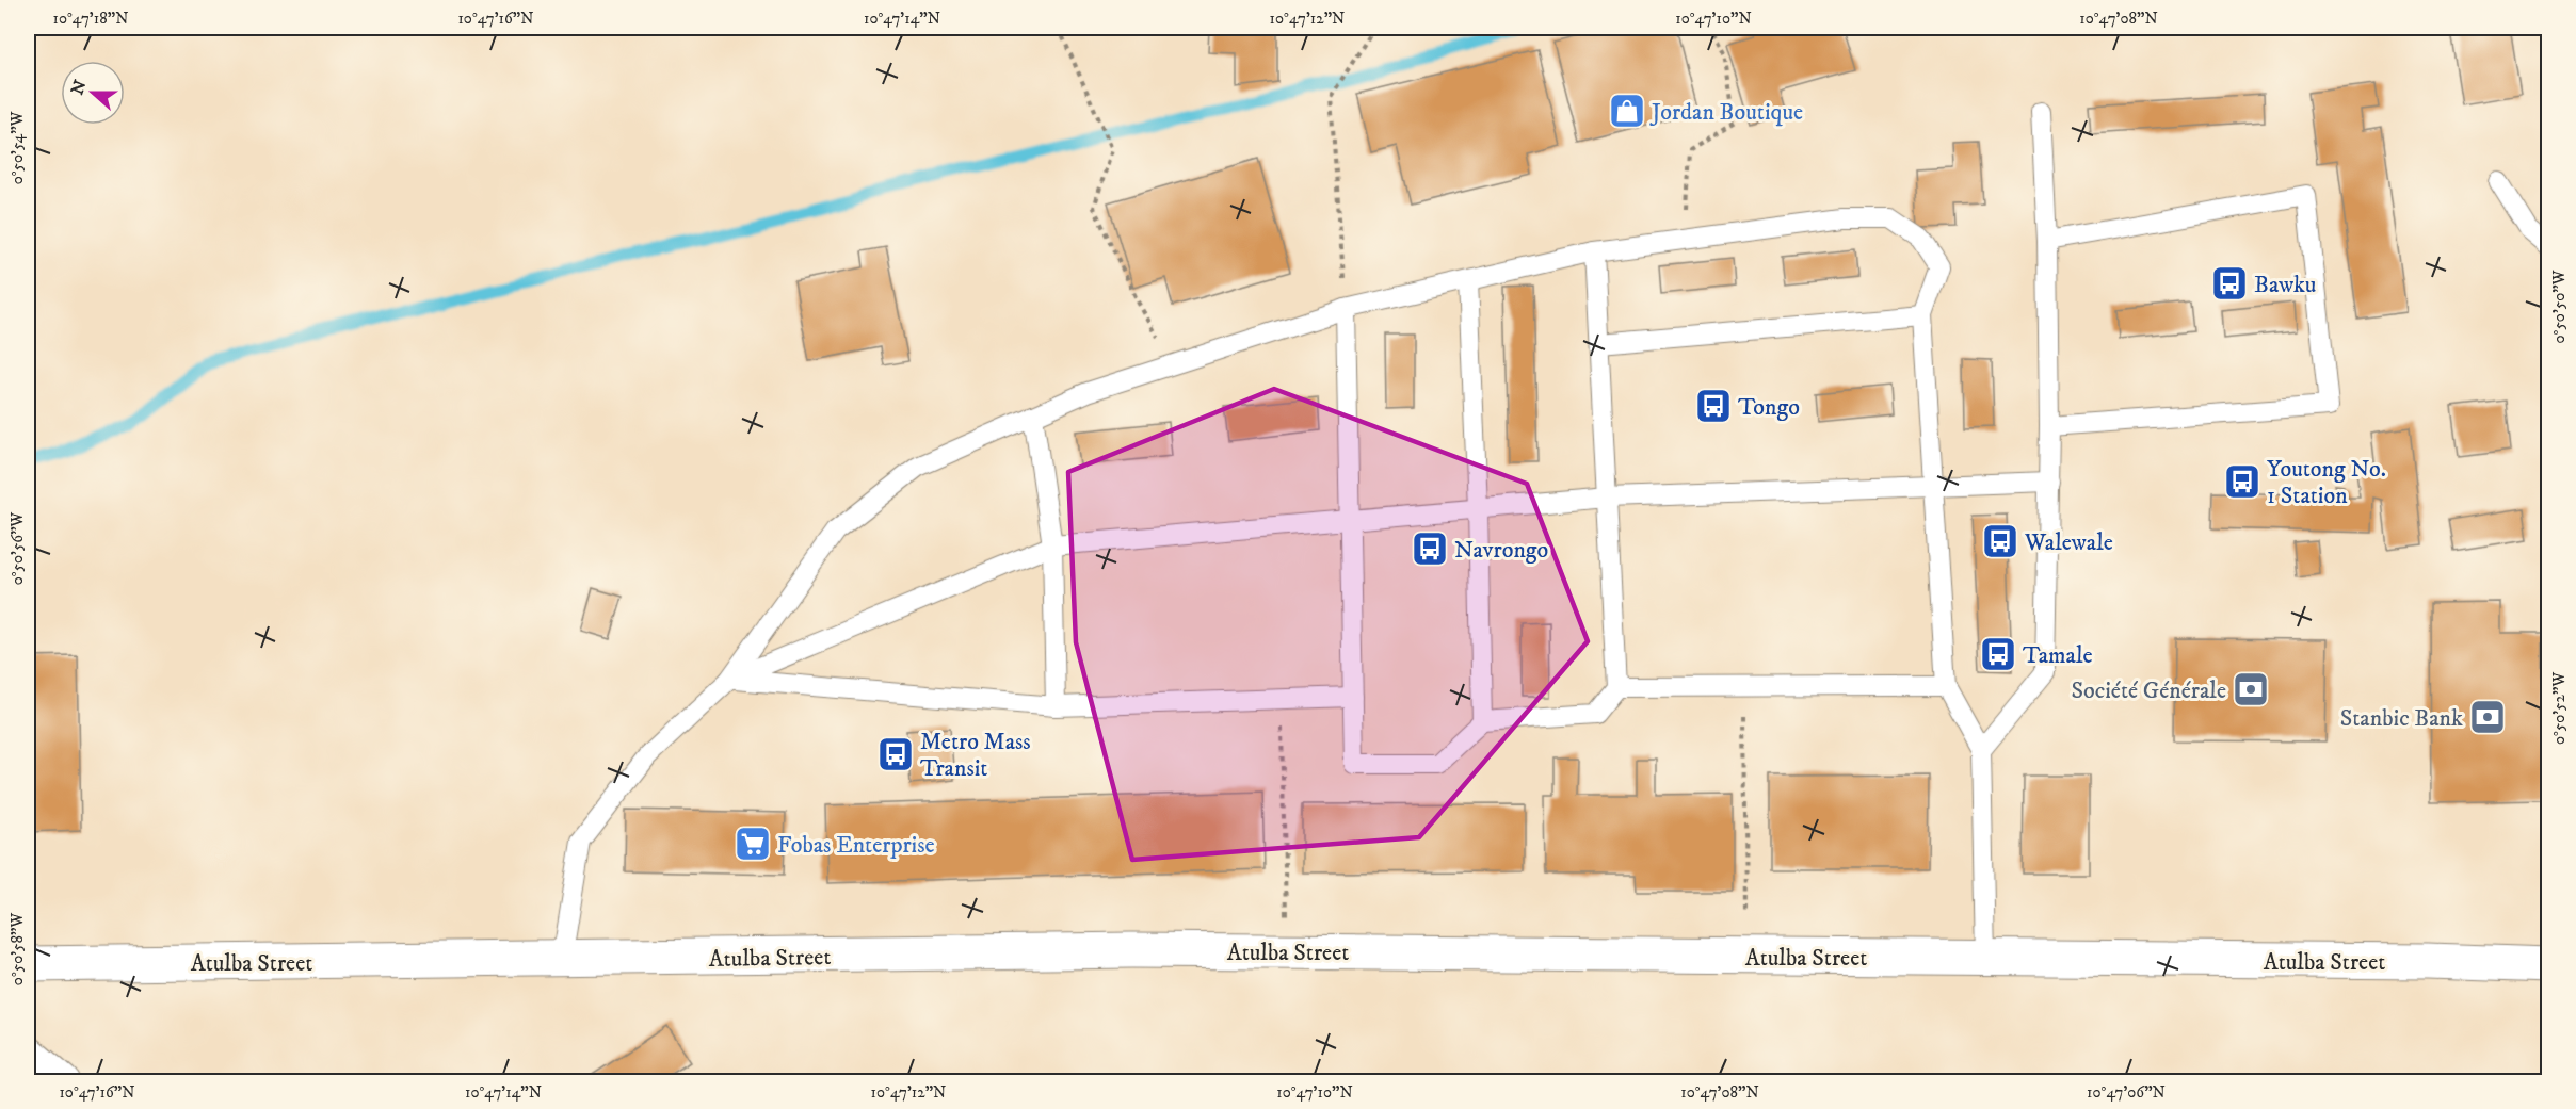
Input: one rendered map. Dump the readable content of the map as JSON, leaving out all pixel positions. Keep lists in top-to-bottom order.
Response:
{
  "streets": {
    "street": ["Atulba Street"]
  },
  "places": {
    "shop": ["Jordan Boutique"],
    "bus stop": [
      "Bawku",
      "Tongo",
      "Youtong No. 1 Station",
      "Walewale",
      "Navrongo",
      "Tamale",
      "Metro Mass Transit"
    ],
    "bank": ["Société Générale", "Stanbic Bank"],
    "supermarket": ["Fobas Enterprise"]
  },
  "north": "left",
  "coordinates": [
    "10°47'18\"N",
    "10°47'16\"N",
    "10°47'14\"N",
    "10°47'12\"N",
    "10°47'10\"N",
    "10°47'08\"N",
    "0°50'54\"W",
    "0°50'50\"W",
    "0°50'56\"W",
    "0°50'52\"W",
    "0°50'58\"W",
    "10°47'06\"N"
  ]
}
